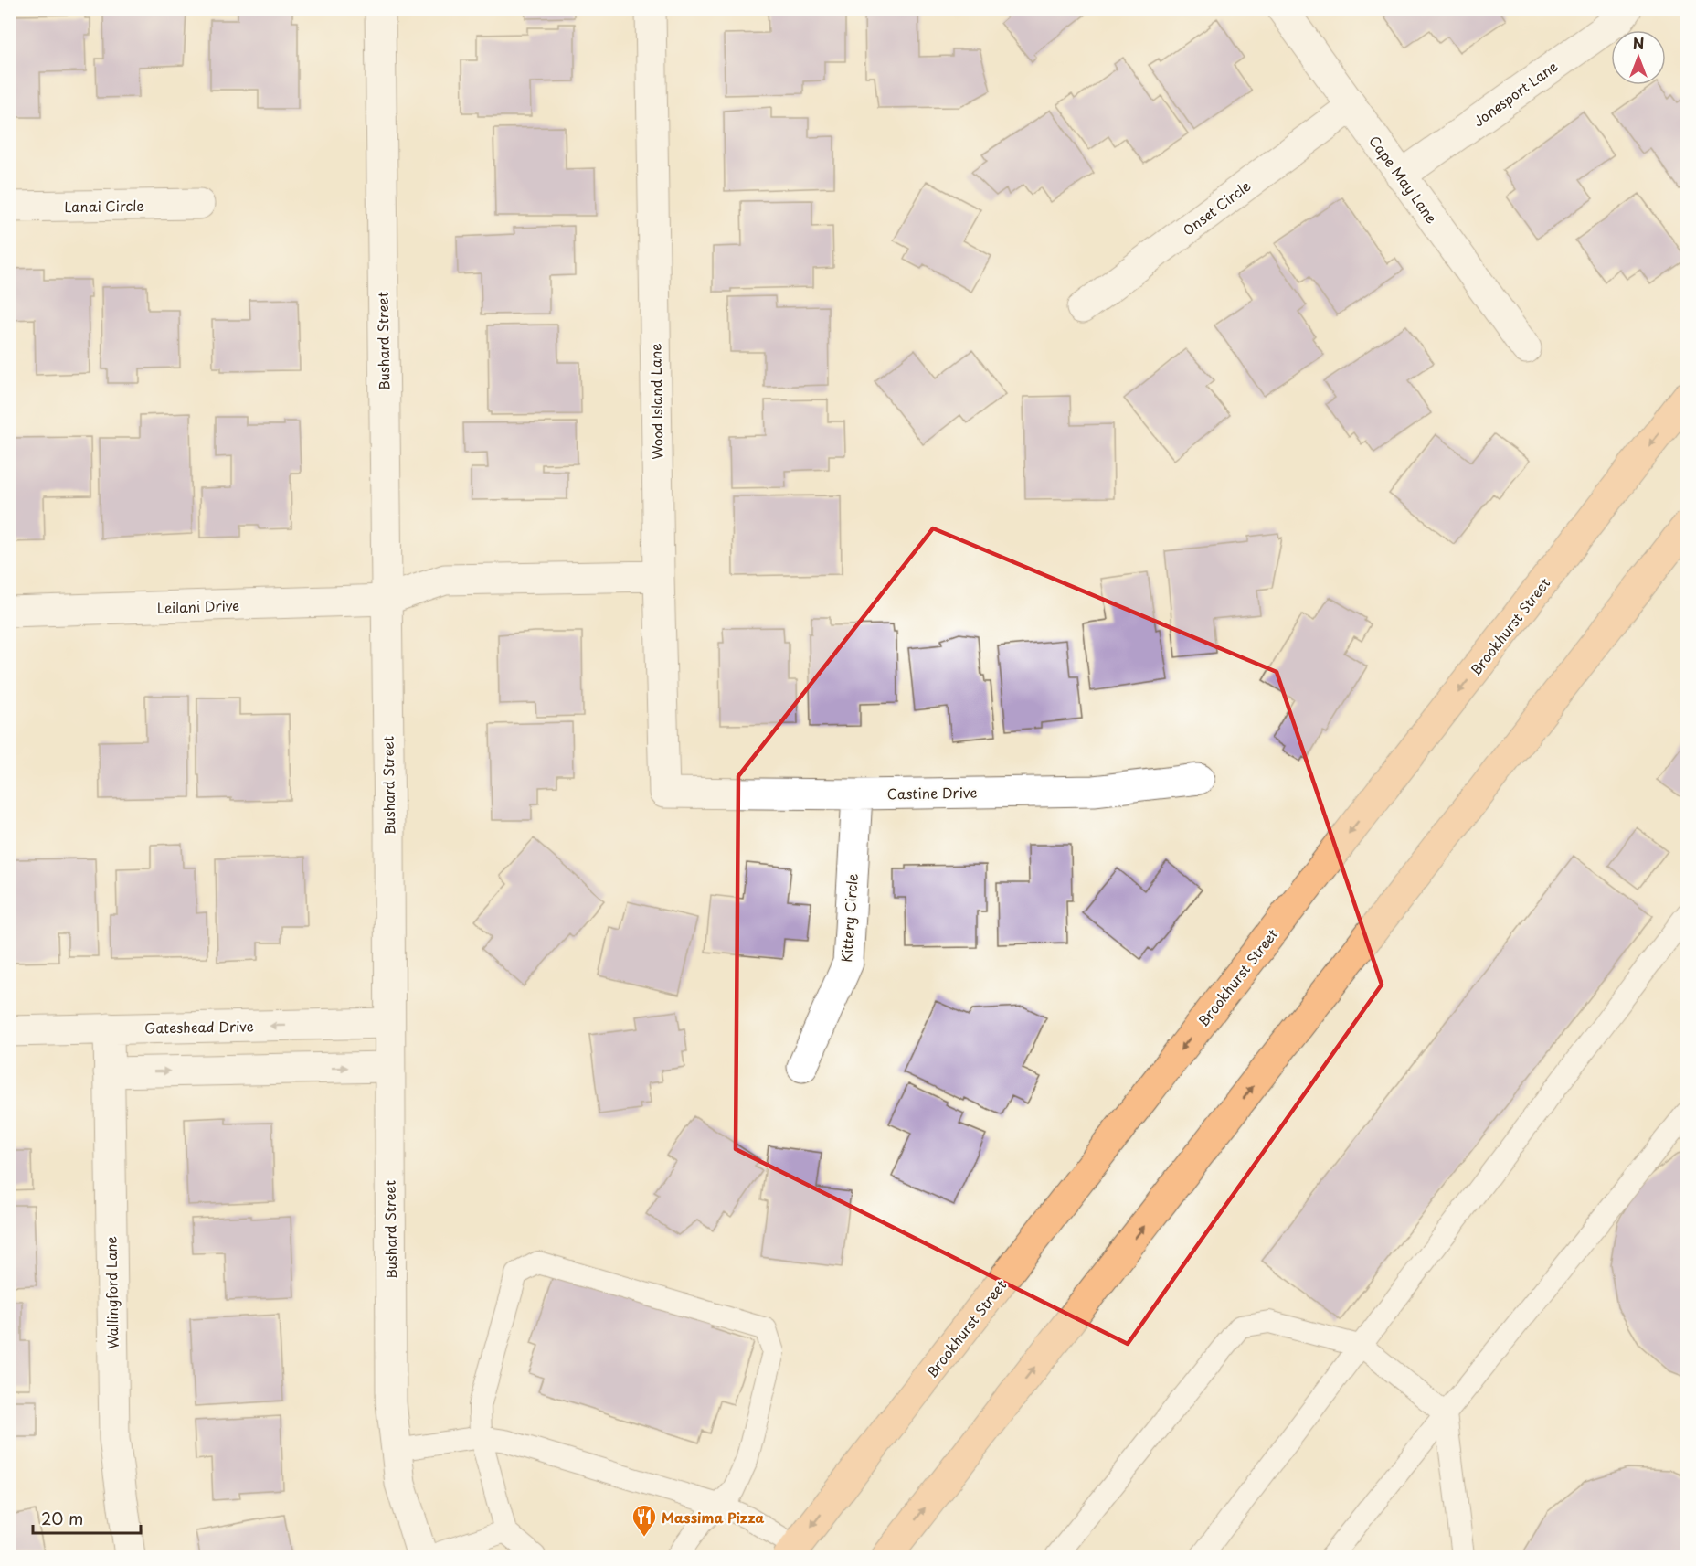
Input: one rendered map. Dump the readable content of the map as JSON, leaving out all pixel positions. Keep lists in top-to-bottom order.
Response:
{
  "streets": {
    "main road": ["Brookhurst Street"],
    "street": [
      "Jonesport Lane",
      "Cape May Lane",
      "Lanai Circle",
      "Onset Circle",
      "Bushard Street",
      "Wood Island Lane",
      "Leilani Drive",
      "Castine Drive",
      "Kittery Circle",
      "Gateshead Drive",
      "Wallingford Lane"
    ]
  },
  "crossings": [
    ["Jonesport Lane", "Cape May Lane"],
    ["Cape May Lane", "Onset Circle"],
    ["Bushard Street", "Leilani Drive"],
    ["Bushard Street", "Gateshead Drive"],
    ["Wood Island Lane", "Leilani Drive"],
    ["Wood Island Lane", "Castine Drive"],
    ["Castine Drive", "Kittery Circle"],
    ["Gateshead Drive", "Wallingford Lane"]
  ],
  "places": {
    "restaurant": ["Massima Pizza"]
  },
  "scale_bar": "20 m",
  "north": "top"
}
